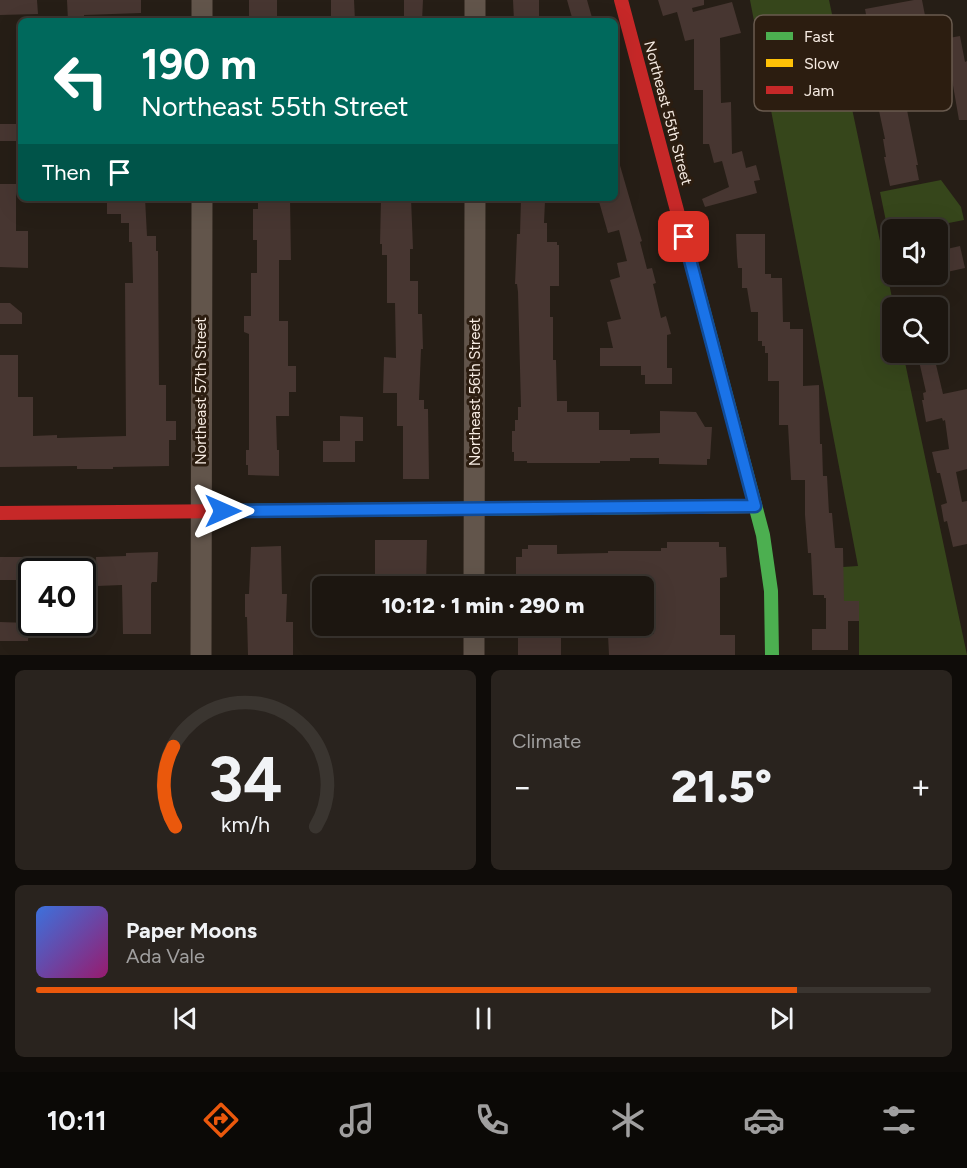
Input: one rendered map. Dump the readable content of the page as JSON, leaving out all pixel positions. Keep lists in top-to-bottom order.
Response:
{
  "streets": {
    "street": ["Northeast 55th Street", "Northeast 57th Street", "Northeast 56th Street"]
  },
  "legend": ["Fast", "Slow", "Jam"],
  "page": {
    "turn": ["190 m", "Northeast 55th Street"],
    "then": "Then",
    "limit": "40",
    "trip": "10:12 · 1 min · 290 m",
    "tile": "Climate",
    "heat": ["−", "21.5°", "+"],
    "song": ["Paper Moons", "Ada Vale"],
    "tabs": "10:11",
    "gauge": ["34", "km/h"]
  }
}
